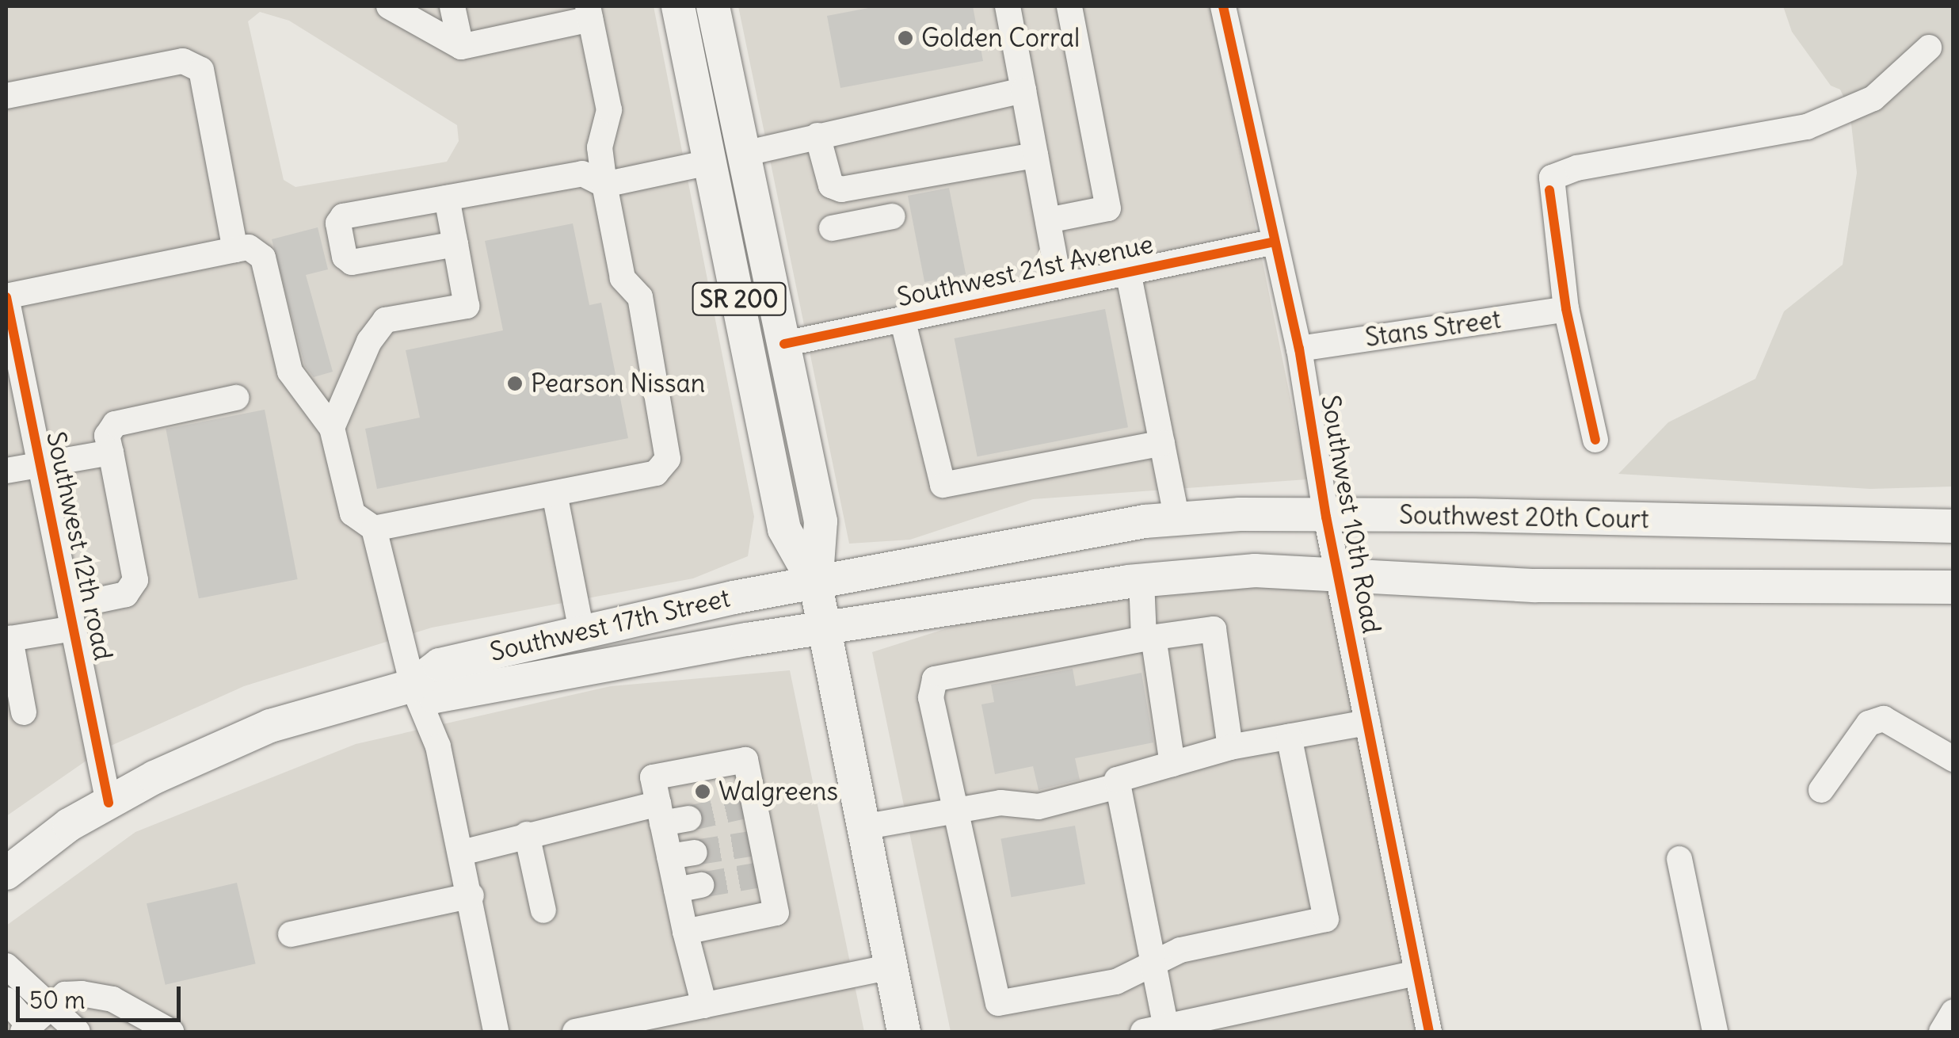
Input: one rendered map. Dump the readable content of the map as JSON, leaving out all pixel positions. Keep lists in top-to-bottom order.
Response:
{
  "streets": {
    "main road": ["SR 200", "Southwest 20th Court", "Southwest 17th Street"],
    "street": [
      "Southwest 21st Avenue",
      "Stans Street",
      "Southwest 10th Road",
      "Southwest 12th road"
    ]
  },
  "crossings": [
    ["Southwest 21st Avenue", "SR 200"],
    ["Southwest 21st Avenue", "Southwest 10th Road"],
    ["SR 200", "Southwest 20th Court"],
    ["SR 200", "Southwest 17th Street"],
    ["Stans Street", "Southwest 10th Road"],
    ["Southwest 10th Road", "Southwest 20th Court"],
    ["Southwest 20th Court", "Southwest 17th Street"],
    ["Southwest 12th road", "Southwest 17th Street"]
  ],
  "places": ["Golden Corral", "Pearson Nissan", "Walgreens"],
  "scale_bar": "50 m"
}
